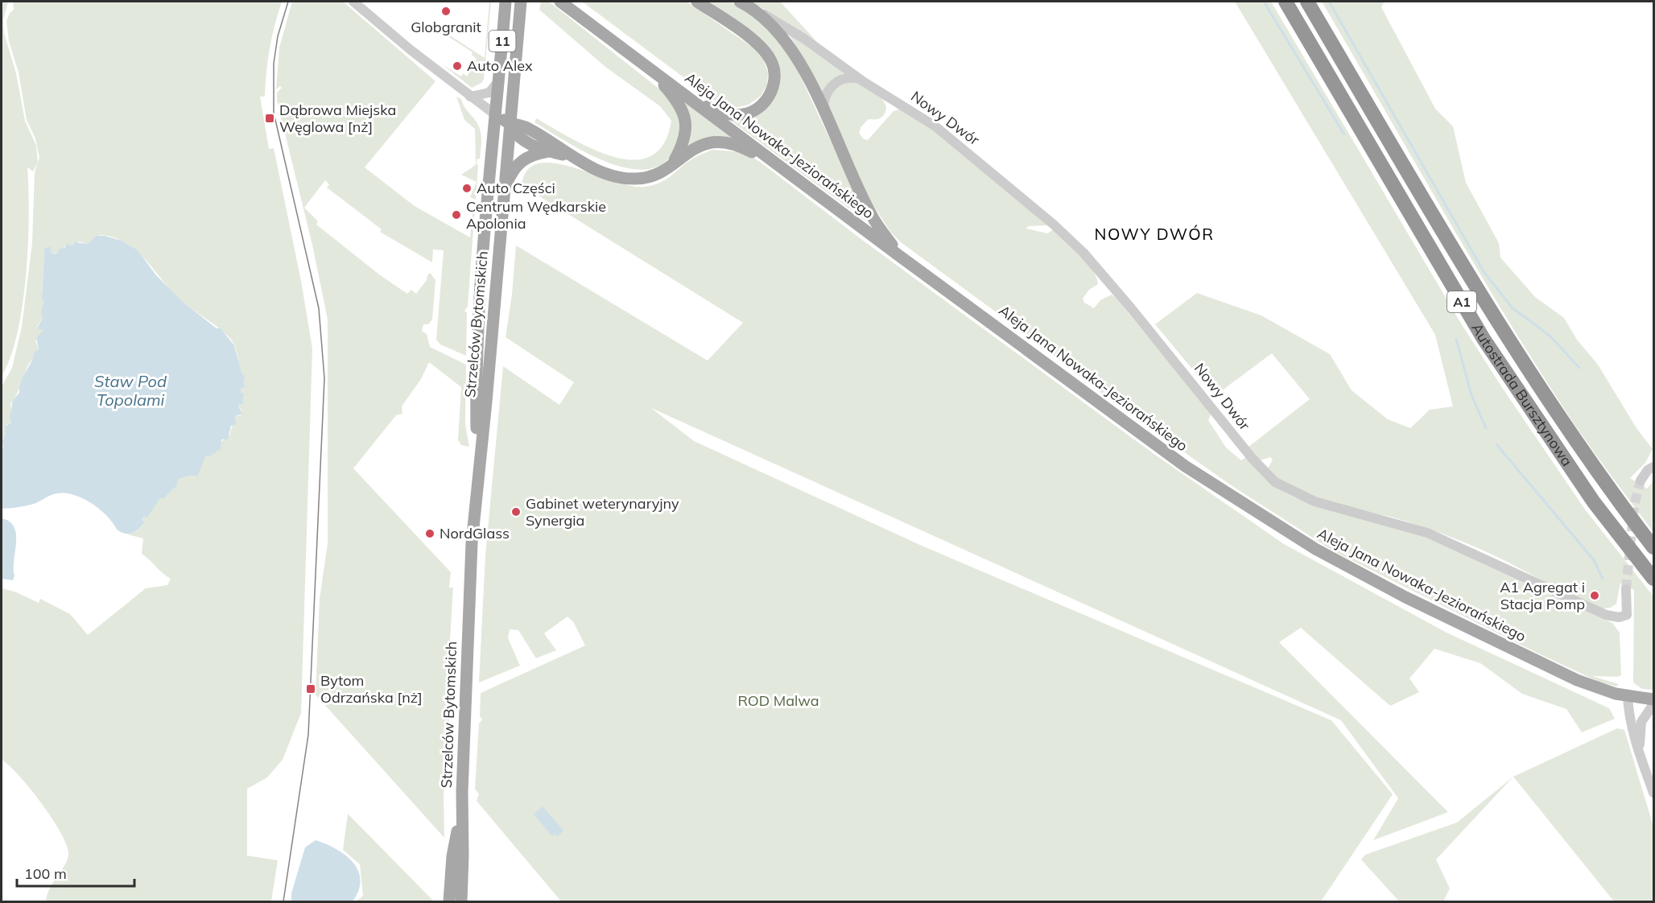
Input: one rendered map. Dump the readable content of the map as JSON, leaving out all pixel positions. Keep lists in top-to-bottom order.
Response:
{
  "streets": {
    "highway": ["A1", "Autostrada Bursztynowa"],
    "main road": ["11", "Aleja Jana Nowaka-Jeziorańskiego", "Strzelców Bytomskich"],
    "street": ["Nowy Dwór"]
  },
  "districts": ["NOWY DWÓR"],
  "water": ["Staw Pod Topolami"],
  "parks": ["ROD Malwa"],
  "places": {
    "other": [
      "Globgranit",
      "Auto Alex",
      "Auto Części",
      "Centrum Wędkarskie Apolonia",
      "Gabinet weterynaryjny Synergia",
      "NordGlass",
      "A1 Agregat i Stacja Pomp"
    ],
    "transit": ["Dąbrowa Miejska Węglowa [nż]", "Bytom Odrzańska [nż]"]
  },
  "scale_bar": "100 m"
}
